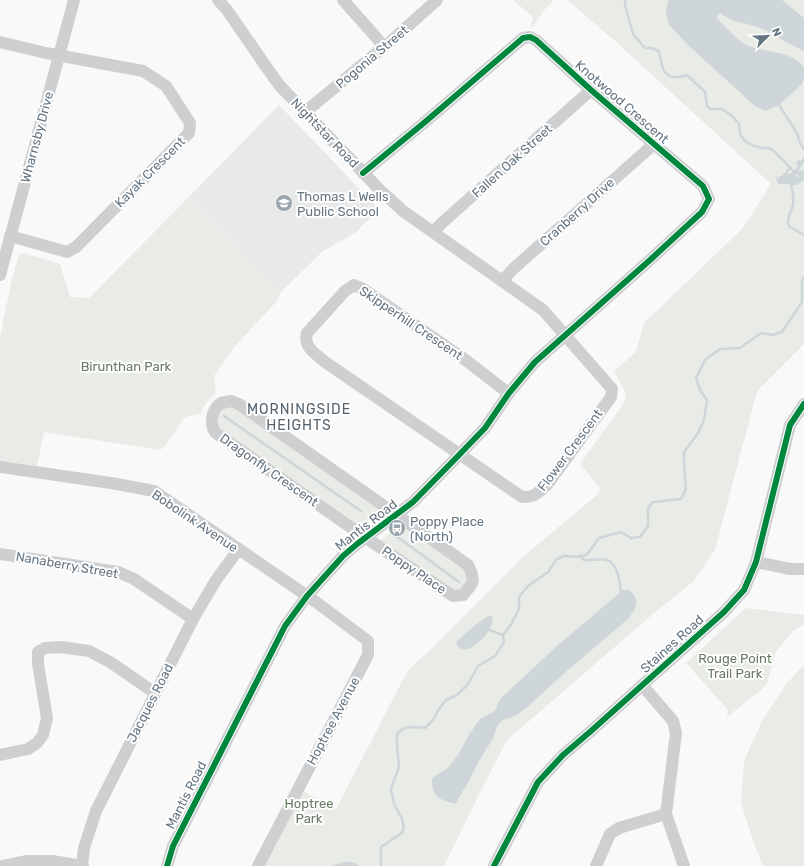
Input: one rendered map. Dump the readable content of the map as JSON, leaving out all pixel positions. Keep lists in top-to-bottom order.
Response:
{
  "streets": {
    "street": [
      "Pogonia Street",
      "Knotwood Crescent",
      "Nightstar Road",
      "Wharnsby Drive",
      "Fallen Oak Street",
      "Kayak Crescent",
      "Cranberry Drive",
      "Skipperhill Crescent",
      "Flower Crescent",
      "Dragonfly Crescent",
      "Bobolink Avenue",
      "Mantis Road",
      "Nanaberry Street",
      "Poppy Place",
      "Staines Road",
      "Jacques Road",
      "Hoptree Avenue"
    ]
  },
  "crossings": [
    ["Pogonia Street", "Nightstar Road"],
    ["Knotwood Crescent", "Nightstar Road"],
    ["Knotwood Crescent", "Fallen Oak Street"],
    ["Knotwood Crescent", "Cranberry Drive"],
    ["Knotwood Crescent", "Flower Crescent"],
    ["Knotwood Crescent", "Mantis Road"],
    ["Nightstar Road", "Fallen Oak Street"],
    ["Nightstar Road", "Cranberry Drive"],
    ["Nightstar Road", "Flower Crescent"],
    ["Nightstar Road", "Mantis Road"],
    ["Wharnsby Drive", "Kayak Crescent"],
    ["Skipperhill Crescent", "Flower Crescent"],
    ["Skipperhill Crescent", "Mantis Road"],
    ["Flower Crescent", "Mantis Road"],
    ["Dragonfly Crescent", "Mantis Road"],
    ["Dragonfly Crescent", "Poppy Place"],
    ["Bobolink Avenue", "Mantis Road"],
    ["Bobolink Avenue", "Jacques Road"],
    ["Bobolink Avenue", "Hoptree Avenue"],
    ["Mantis Road", "Poppy Place"],
    ["Mantis Road", "Hoptree Avenue"],
    ["Nanaberry Street", "Jacques Road"]
  ],
  "districts": ["MORNINGSIDE HEIGHTS"],
  "parks": ["Birunthan Park", "Rouge Point Trail Park", "Hoptree Park"],
  "places": {
    "school or university": ["Thomas L Wells Public School"],
    "bus stop": ["Poppy Place (North)"]
  },
  "north": "top right"
}
